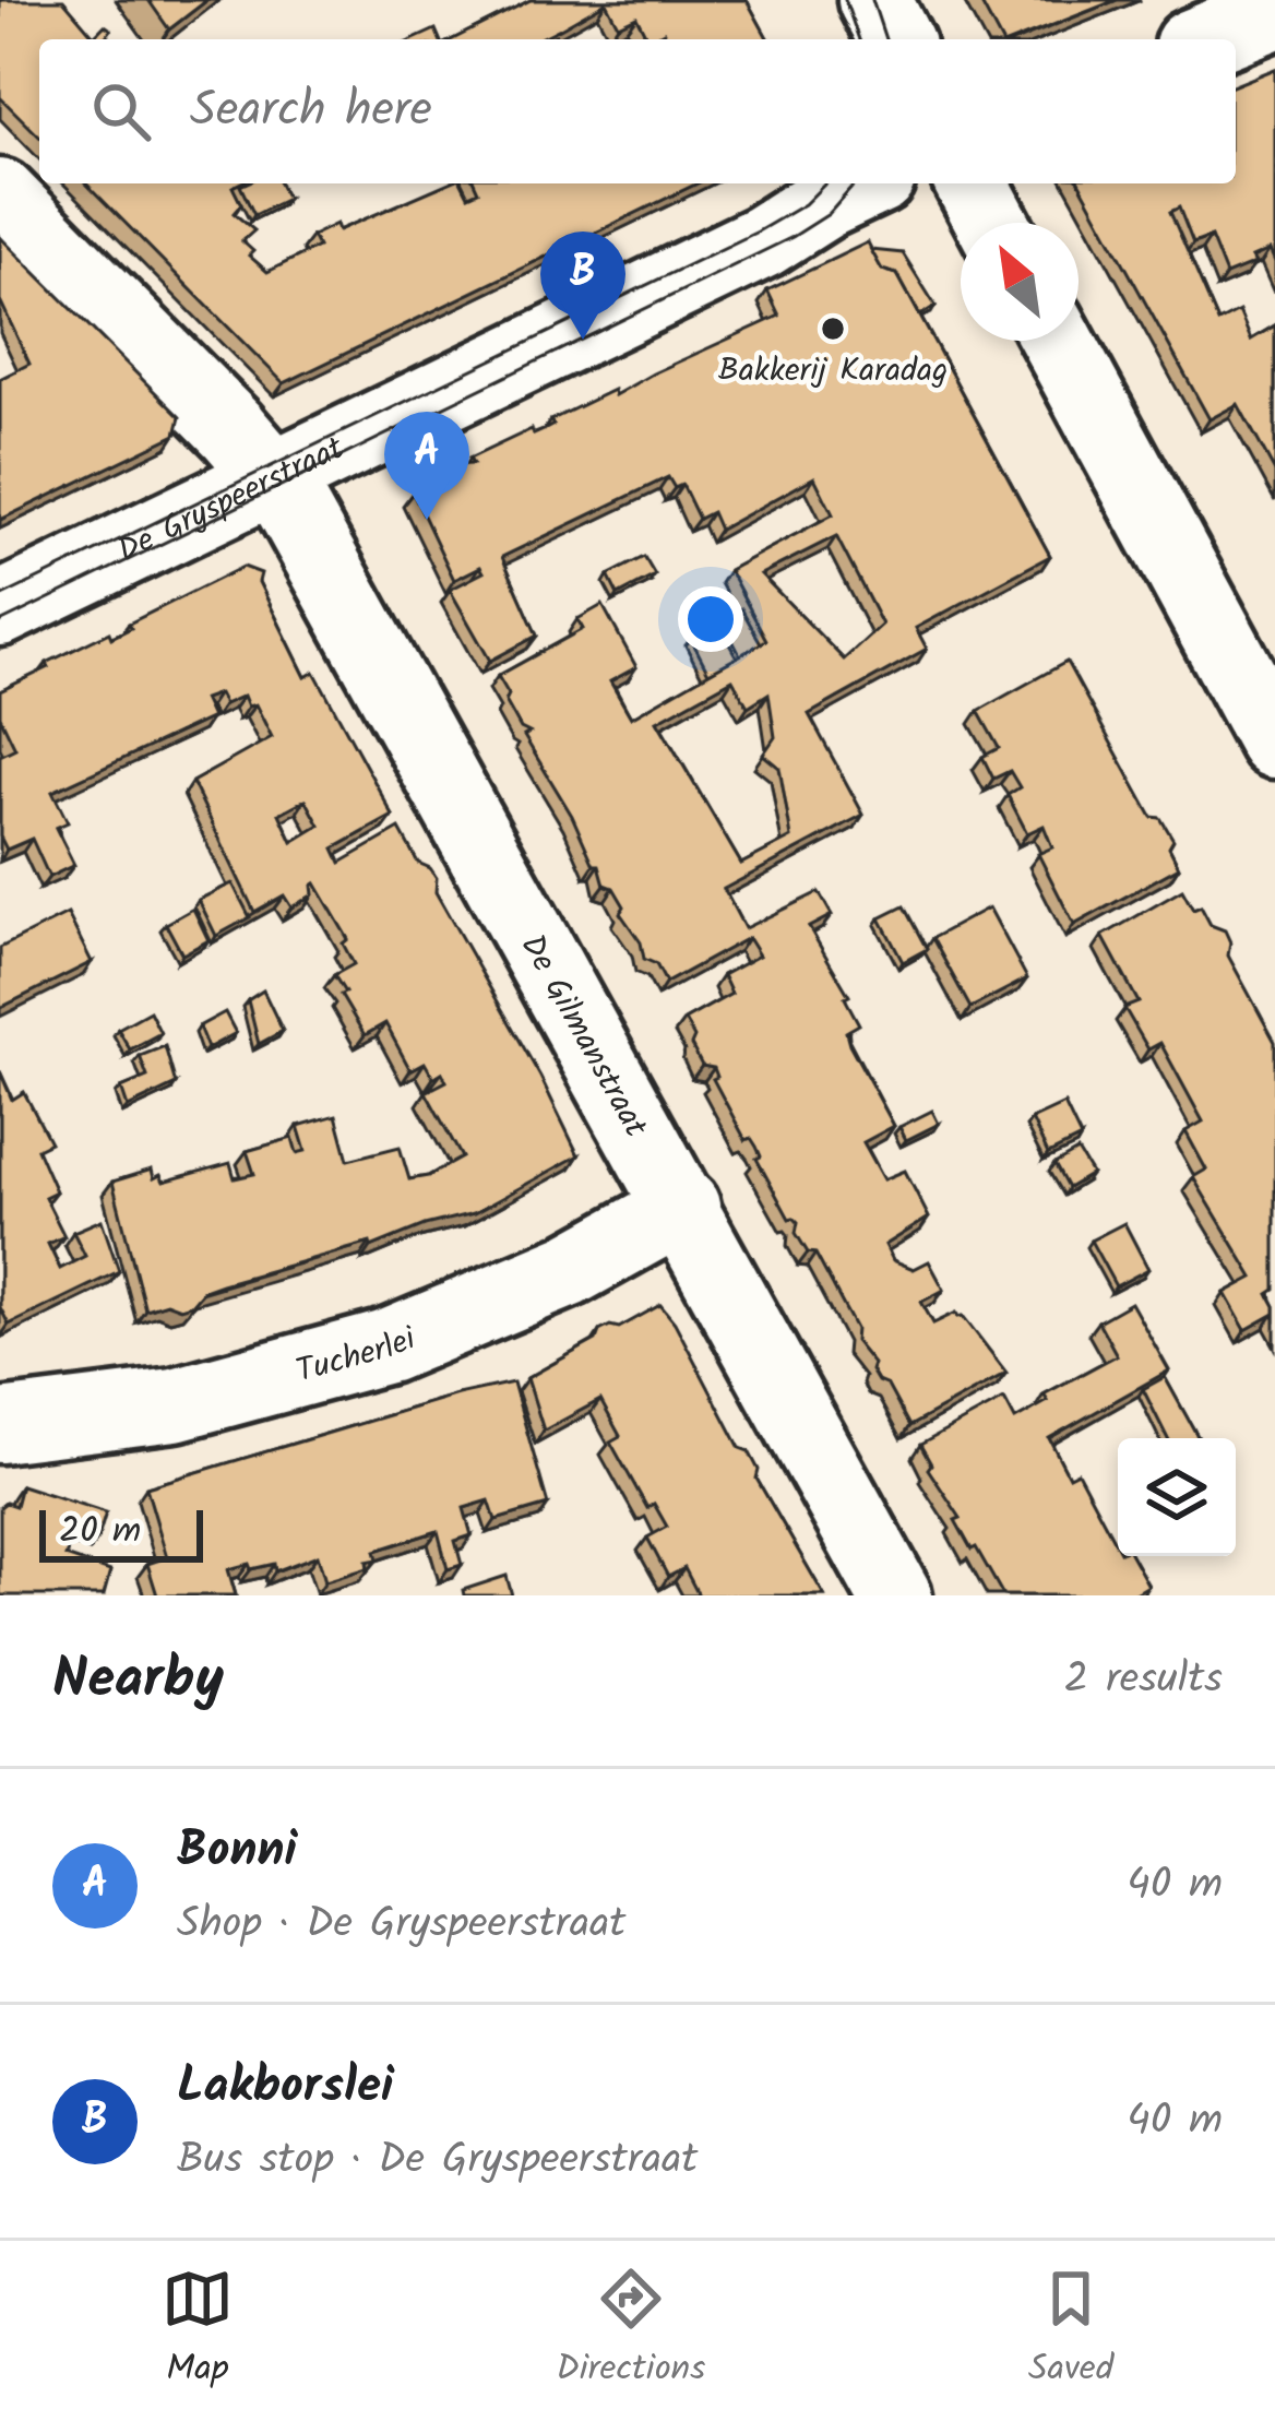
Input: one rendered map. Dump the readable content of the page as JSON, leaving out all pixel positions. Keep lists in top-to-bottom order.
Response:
{
  "streets": {
    "street": ["De Gryspeerstraat", "De Gilmanstraat", "Tucherlei"]
  },
  "crossings": [
    ["De Gryspeerstraat", "De Gilmanstraat"],
    ["De Gilmanstraat", "Tucherlei"]
  ],
  "places": ["Bakkerij Karadag"],
  "scale_bar": "20 m",
  "north": "top left",
  "page": {
    "search": "Search here",
    "pins": ["B", "A"],
    "scale": "20 m",
    "heading": ["Nearby", "2 results"],
    "list": [
      {
        "mark": "A",
        "name": "Bonni",
        "note": "Shop · De Gryspeerstraat",
        "value": "40 m"
      },
      {
        "mark": "B",
        "name": "Lakborslei",
        "note": "Bus stop · De Gryspeerstraat",
        "value": "40 m"
      }
    ],
    "nav": ["Map", "Directions", "Saved"]
  }
}
